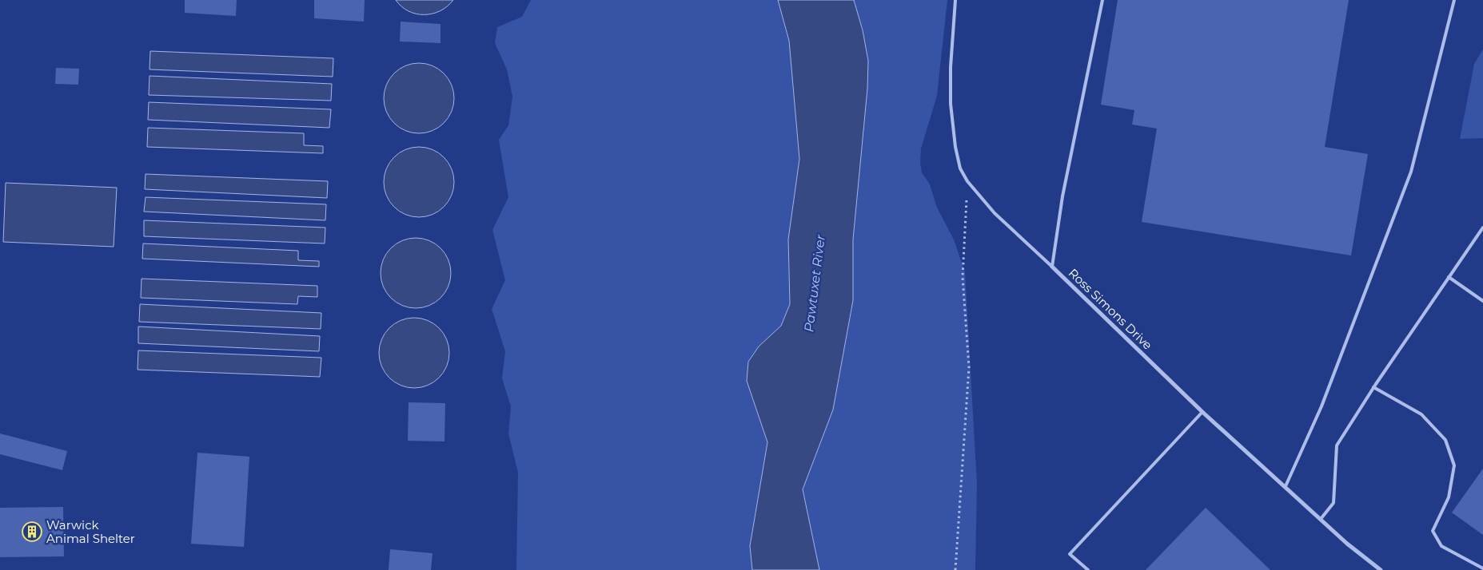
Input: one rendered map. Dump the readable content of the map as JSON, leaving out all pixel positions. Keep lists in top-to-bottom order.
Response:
{
  "streets": {
    "street": ["Ross Simons Drive"]
  },
  "water": ["Pawtuxet River"],
  "places": {
    "building": ["Warwick Animal Shelter"]
  }
}
